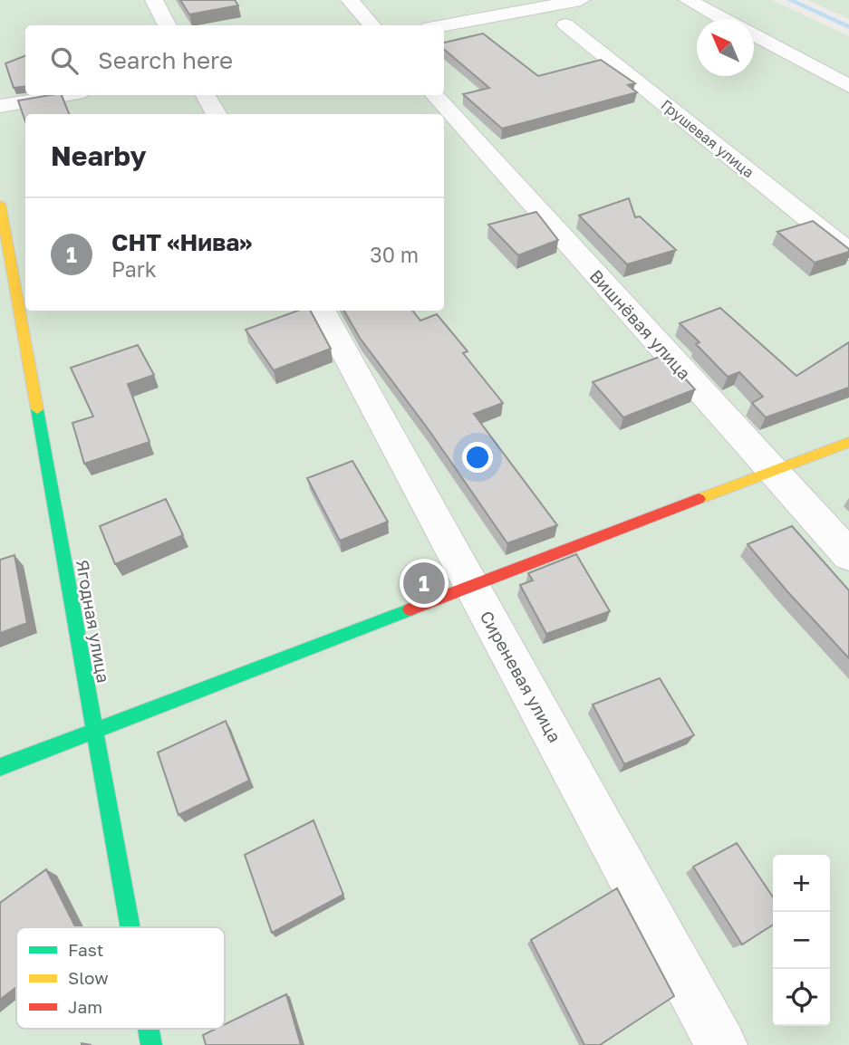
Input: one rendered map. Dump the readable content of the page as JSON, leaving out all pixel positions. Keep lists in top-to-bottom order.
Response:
{
  "streets": {
    "street": [
      "Грушевая улица",
      "Вишнёвая улица",
      "Ягодная улица",
      "Сиреневая улица"
    ]
  },
  "legend": ["Fast", "Slow", "Jam"],
  "north": "top left",
  "page": {
    "search": "Search here",
    "heading": "Nearby",
    "list": [
      {
        "mark": "1",
        "name": "СНТ «Нива»",
        "note": "Park",
        "value": "30 m"
      }
    ],
    "pins": "1",
    "map_buttons": ["+", "−"]
  }
}
